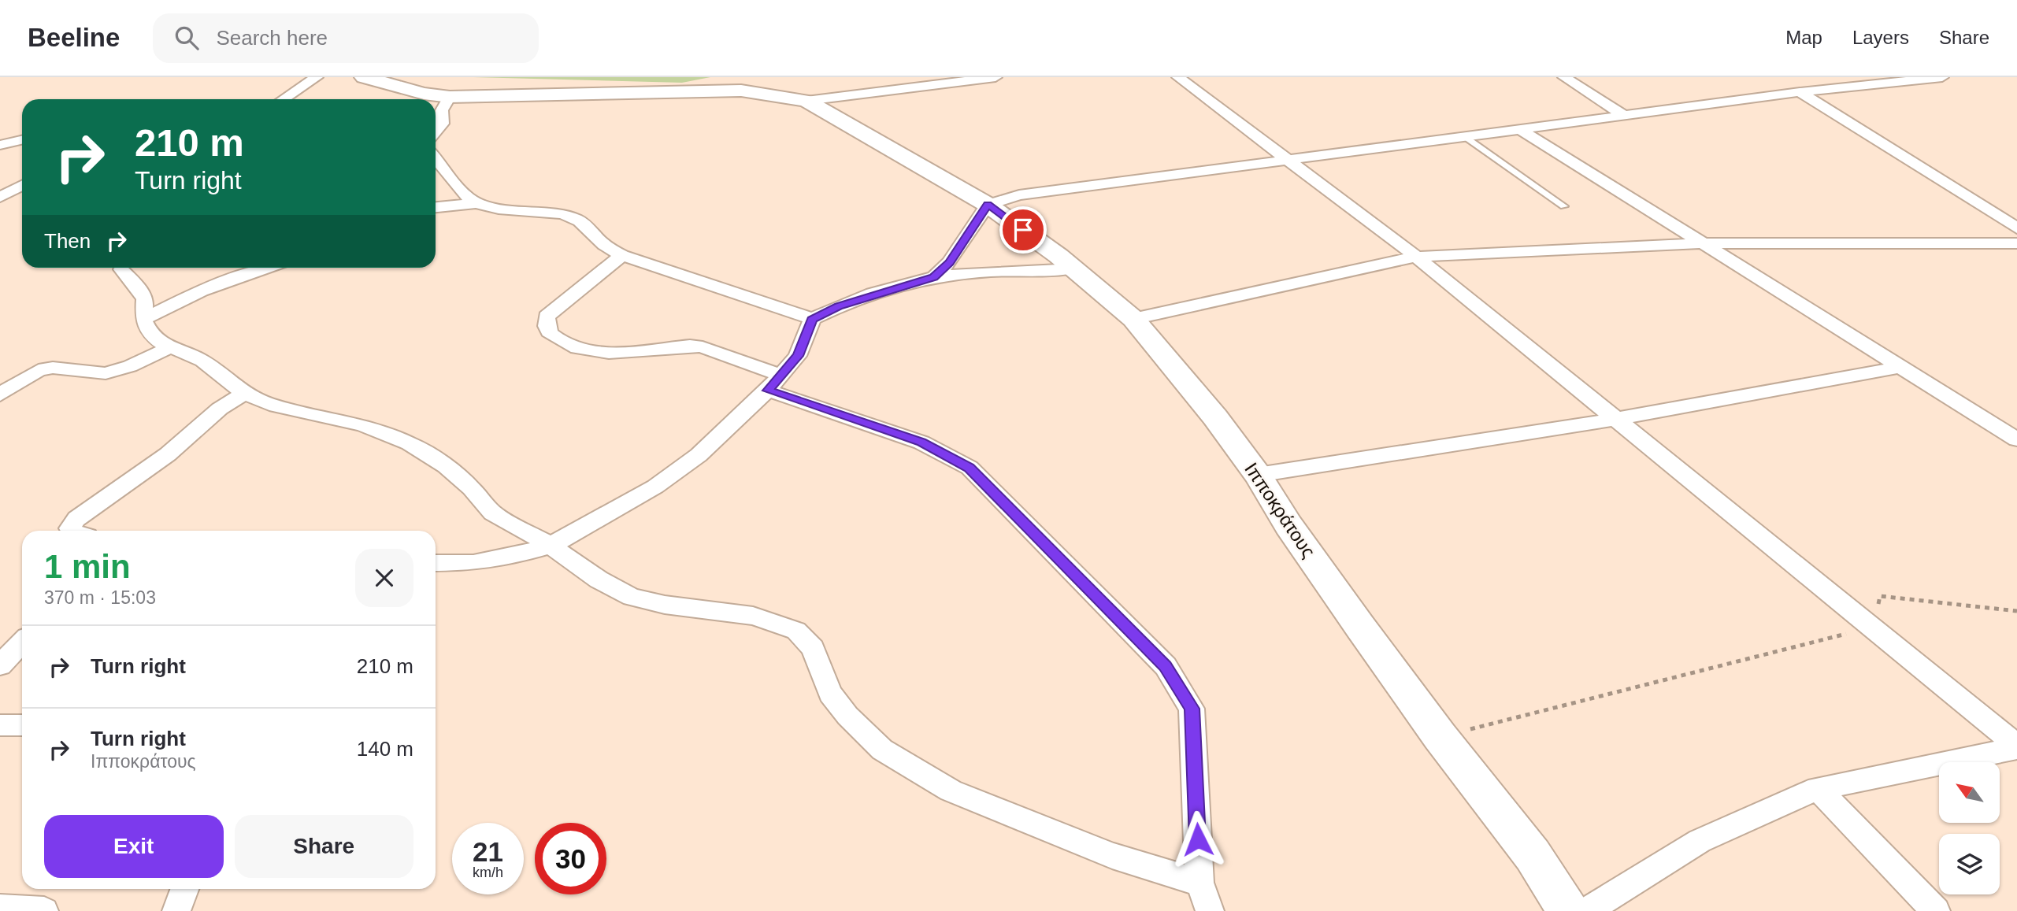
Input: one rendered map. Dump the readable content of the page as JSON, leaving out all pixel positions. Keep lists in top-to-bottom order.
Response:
{
  "streets": {
    "street": ["Ιπποκράτους"]
  },
  "north": "top left",
  "page": {
    "header": "Beeline",
    "search": "Search here",
    "nav": ["Map", "Layers", "Share"],
    "turn": ["210 m", "Turn right"],
    "then": "Then",
    "heading": ["1 min", "370 m · 15:03"],
    "list": [
      {
        "name": "Turn right",
        "value": "210 m"
      },
      {
        "name": "Turn right",
        "note": "Ιπποκράτους",
        "value": "140 m"
      }
    ],
    "buttons": ["Exit", "Share"],
    "speed": "21 km/h",
    "limit": "30"
  }
}
